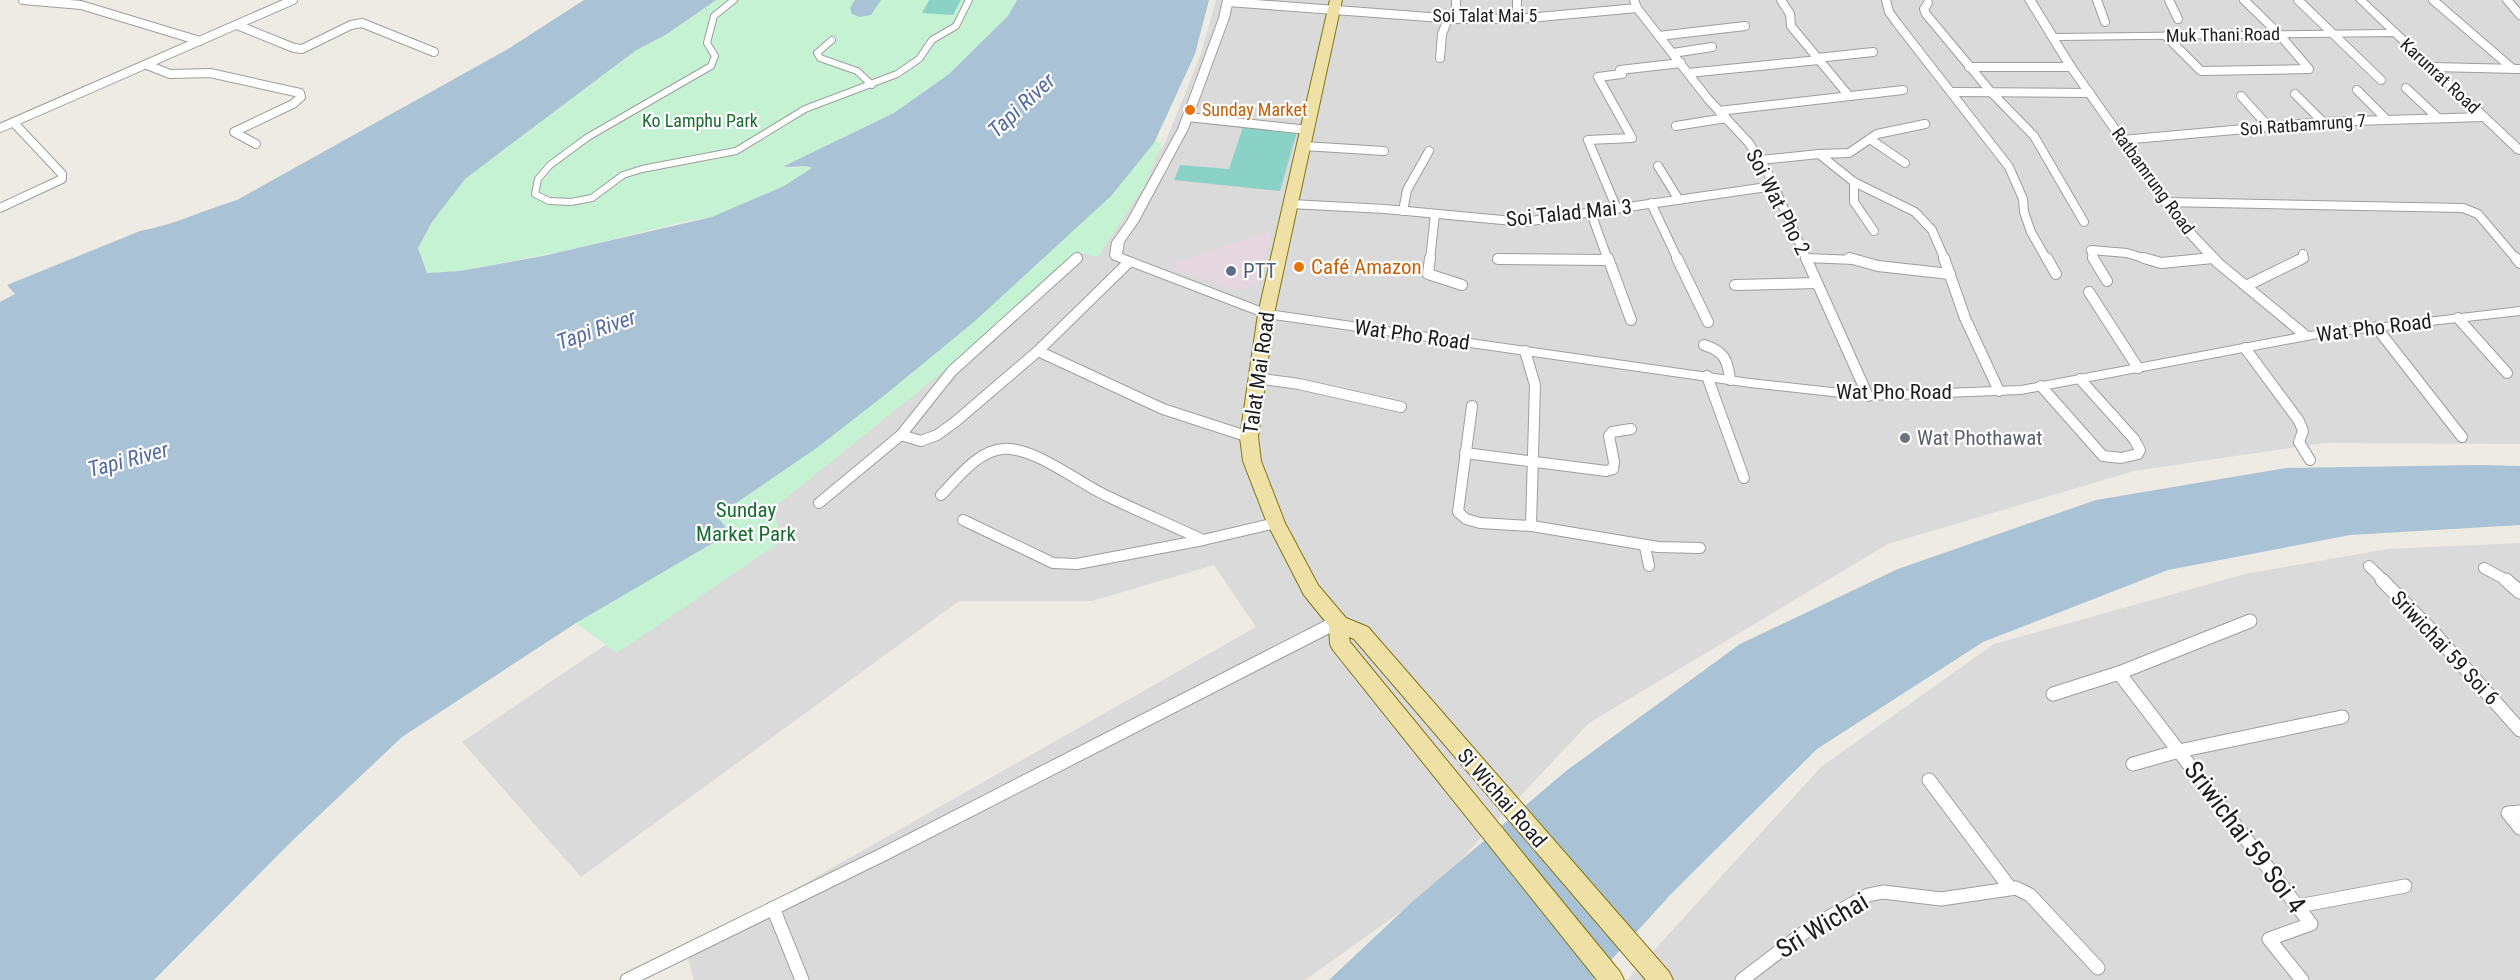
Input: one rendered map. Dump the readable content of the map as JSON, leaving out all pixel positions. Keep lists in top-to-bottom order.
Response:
{
  "streets": {
    "main road": ["Talat Mai Road", "Si Wichai Road"],
    "street": [
      "Soi Talat Mai 5",
      "Muk Thani Road",
      "Karunrat Road",
      "Soi Ratbamrung 7",
      "Ratbamrung Road",
      "Soi Wat Pho 2",
      "Soi Talad Mai 3",
      "Wat Pho Road",
      "Sriwichai 59 Soi 6",
      "Sriwichai 59 Soi 4",
      "Sri Wichai"
    ]
  },
  "crossings": [
    ["Soi Talat Mai 5", "Soi Wat Pho 2"],
    ["Soi Talat Mai 5", "Talat Mai Road"],
    ["Muk Thani Road", "Karunrat Road"],
    ["Muk Thani Road", "Ratbamrung Road"],
    ["Karunrat Road", "Soi Ratbamrung 7"],
    ["Soi Ratbamrung 7", "Ratbamrung Road"],
    ["Ratbamrung Road", "Wat Pho Road"],
    ["Soi Wat Pho 2", "Soi Talad Mai 3"],
    ["Soi Wat Pho 2", "Wat Pho Road"],
    ["Soi Talad Mai 3", "Talat Mai Road"],
    ["Wat Pho Road", "Talat Mai Road"],
    ["Talat Mai Road", "Si Wichai Road"]
  ],
  "water": ["Tapi River"],
  "parks": ["Ko Lamphu Park", "Sunday Market Park"],
  "places": [
    "Sunday Market",
    "Café Amazon",
    "PTT",
    "Wat Phothawat"
  ]
}
